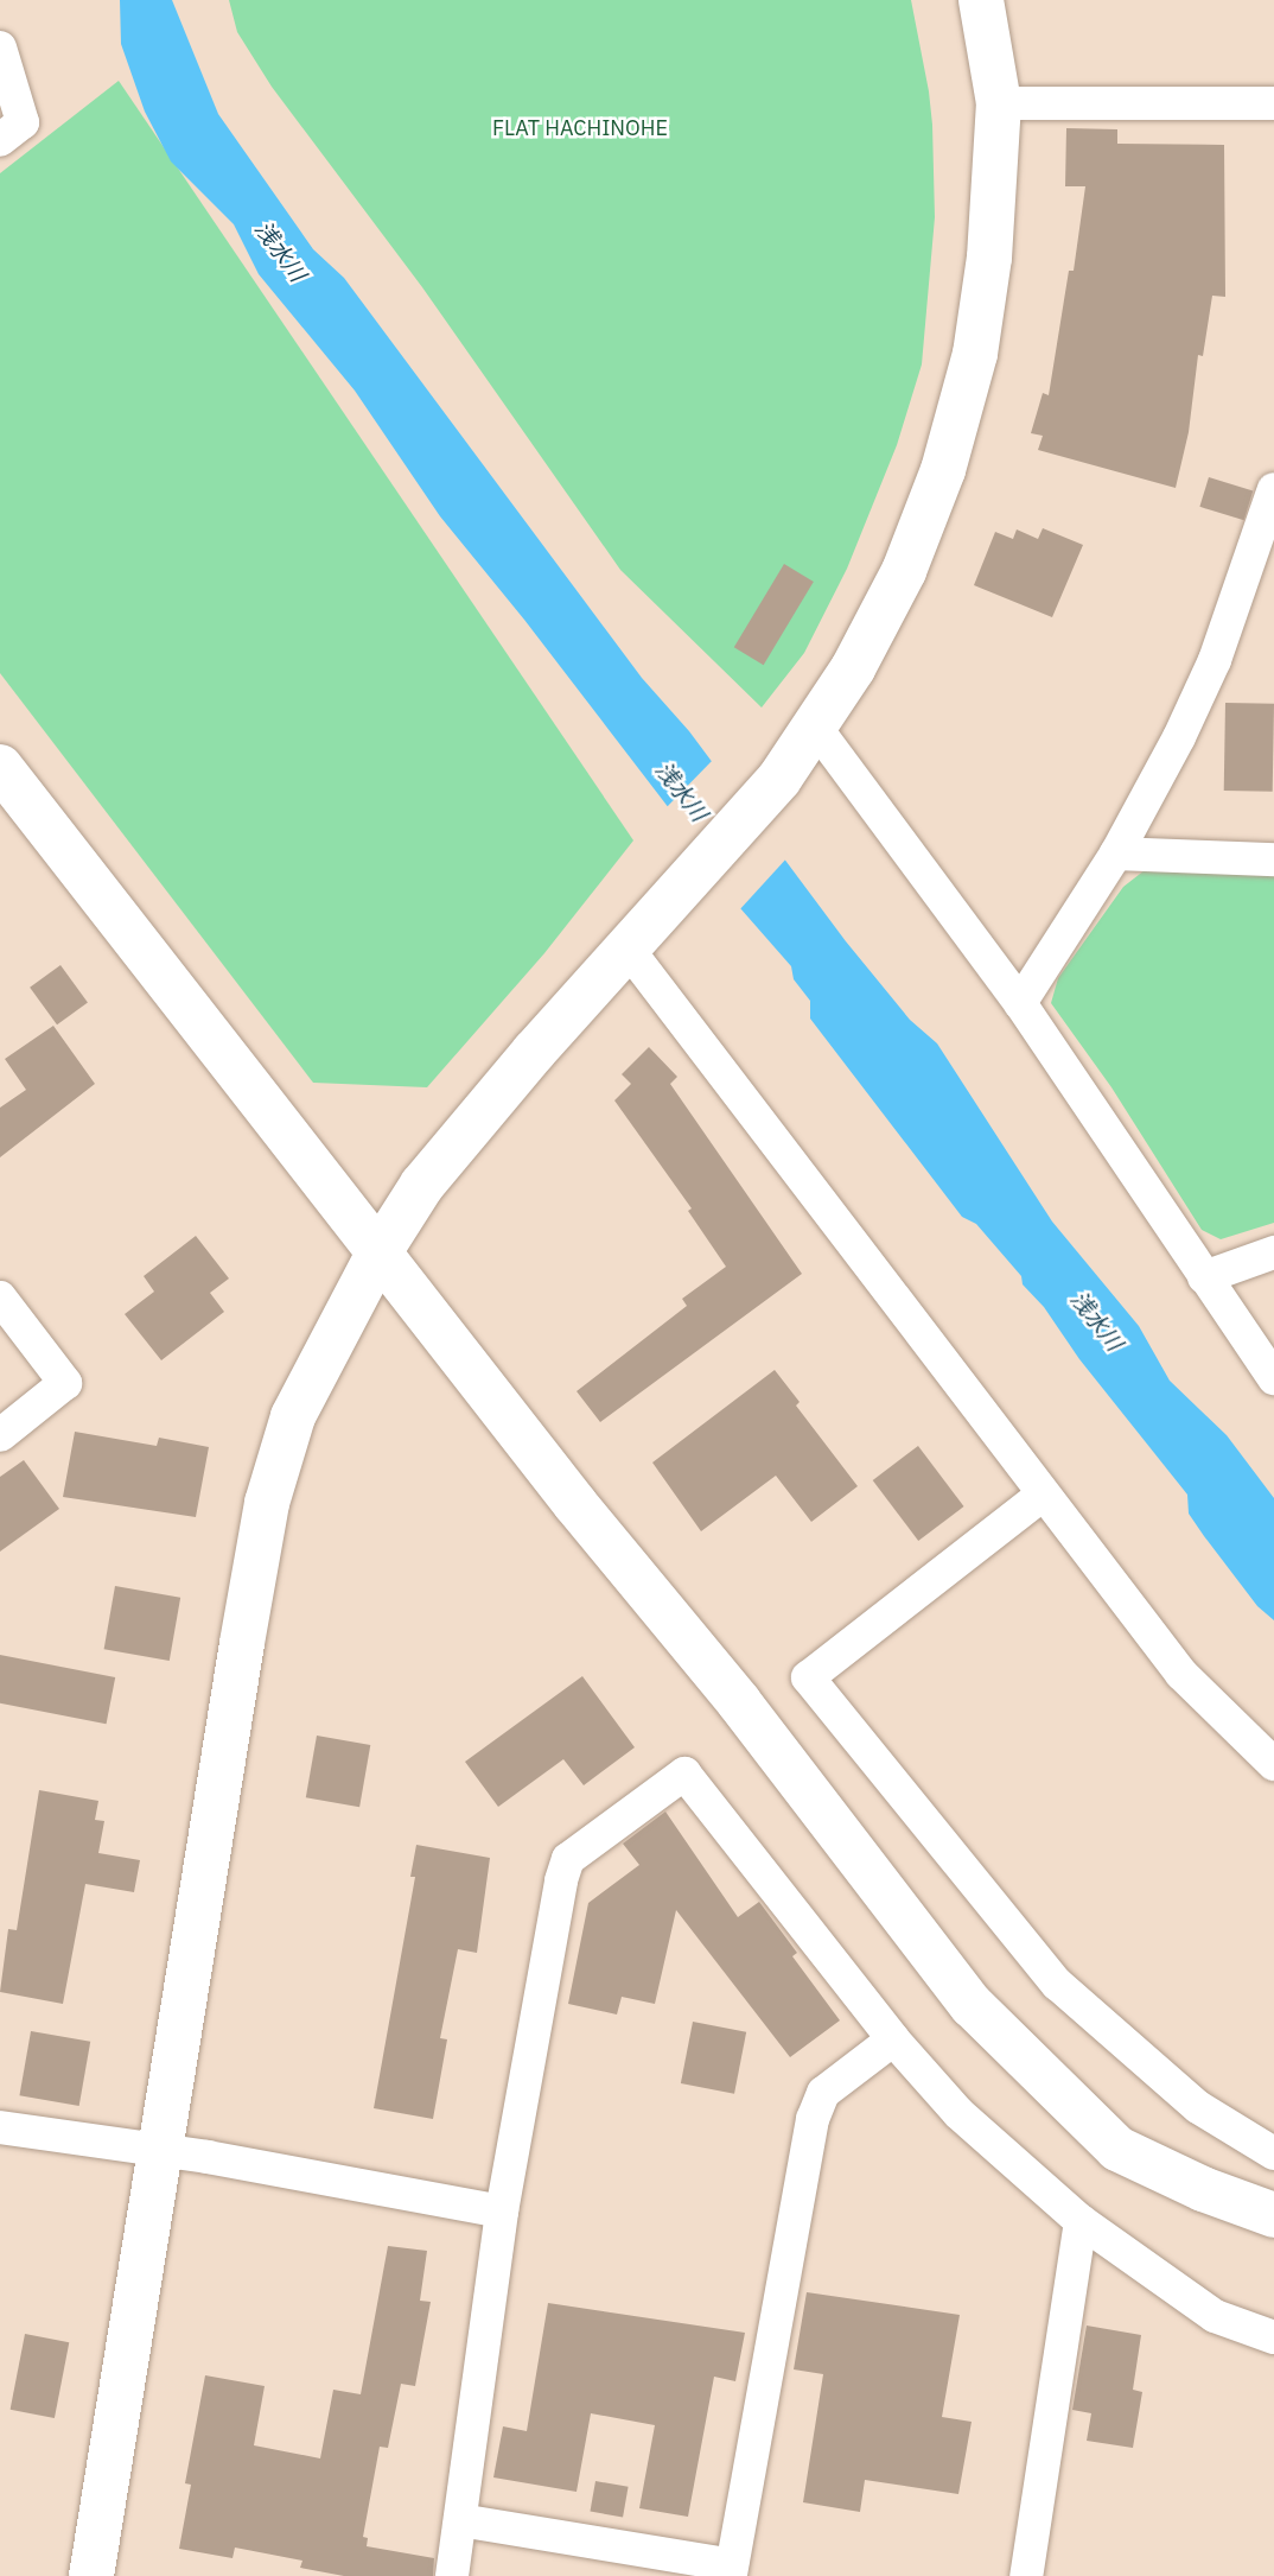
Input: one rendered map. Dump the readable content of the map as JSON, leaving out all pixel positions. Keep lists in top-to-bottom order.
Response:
{
  "water": ["浅水川"],
  "parks": ["FLAT HACHINOHE"]
}
